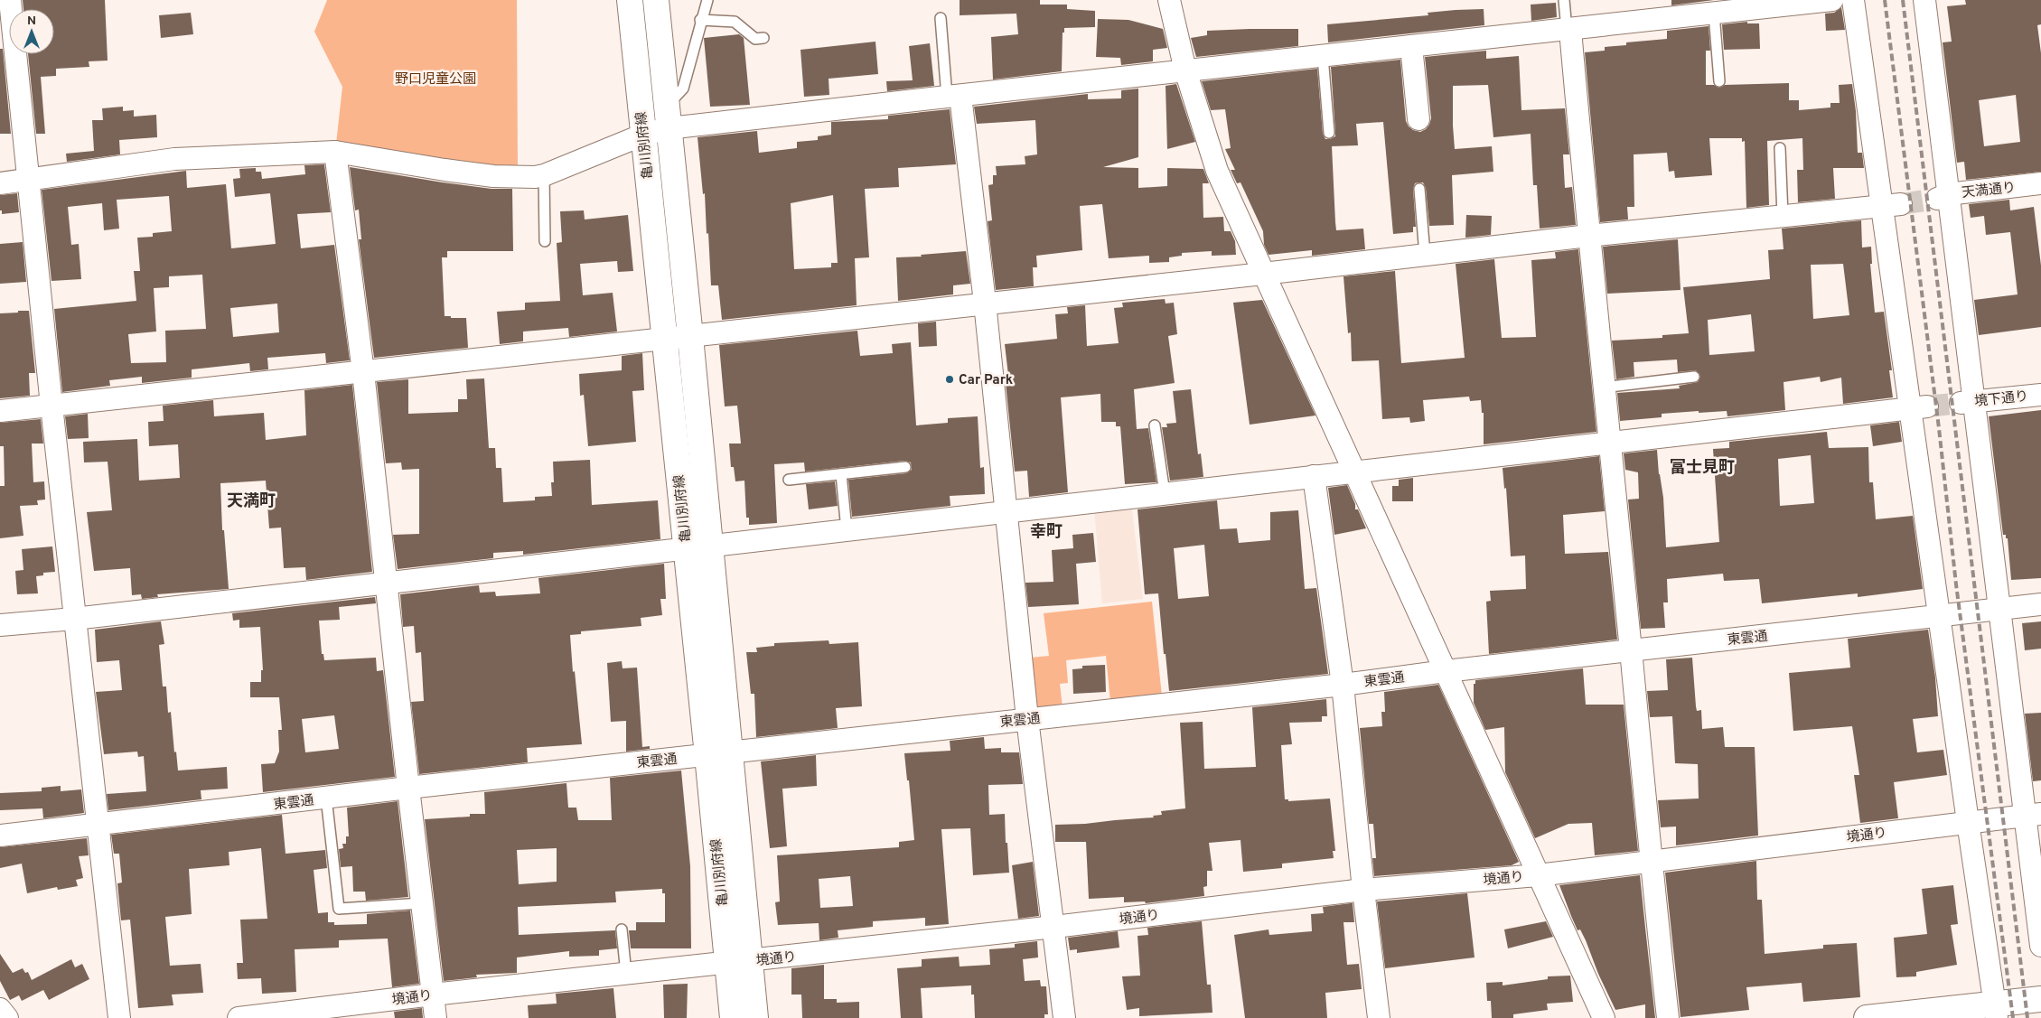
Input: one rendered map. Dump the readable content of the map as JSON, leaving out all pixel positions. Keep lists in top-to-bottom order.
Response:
{
  "streets": {
    "main road": ["亀川別府線"],
    "street": [
      "天満通り",
      "境下通り",
      "東雲通",
      "境通り"
    ]
  },
  "crossings": [
    ["亀川別府線", "東雲通"],
    ["亀川別府線", "境通り"]
  ],
  "districts": ["富士見町", "天満町", "幸町"],
  "parks": ["野口児童公園"],
  "places": ["Car Park"],
  "north": "top"
}
